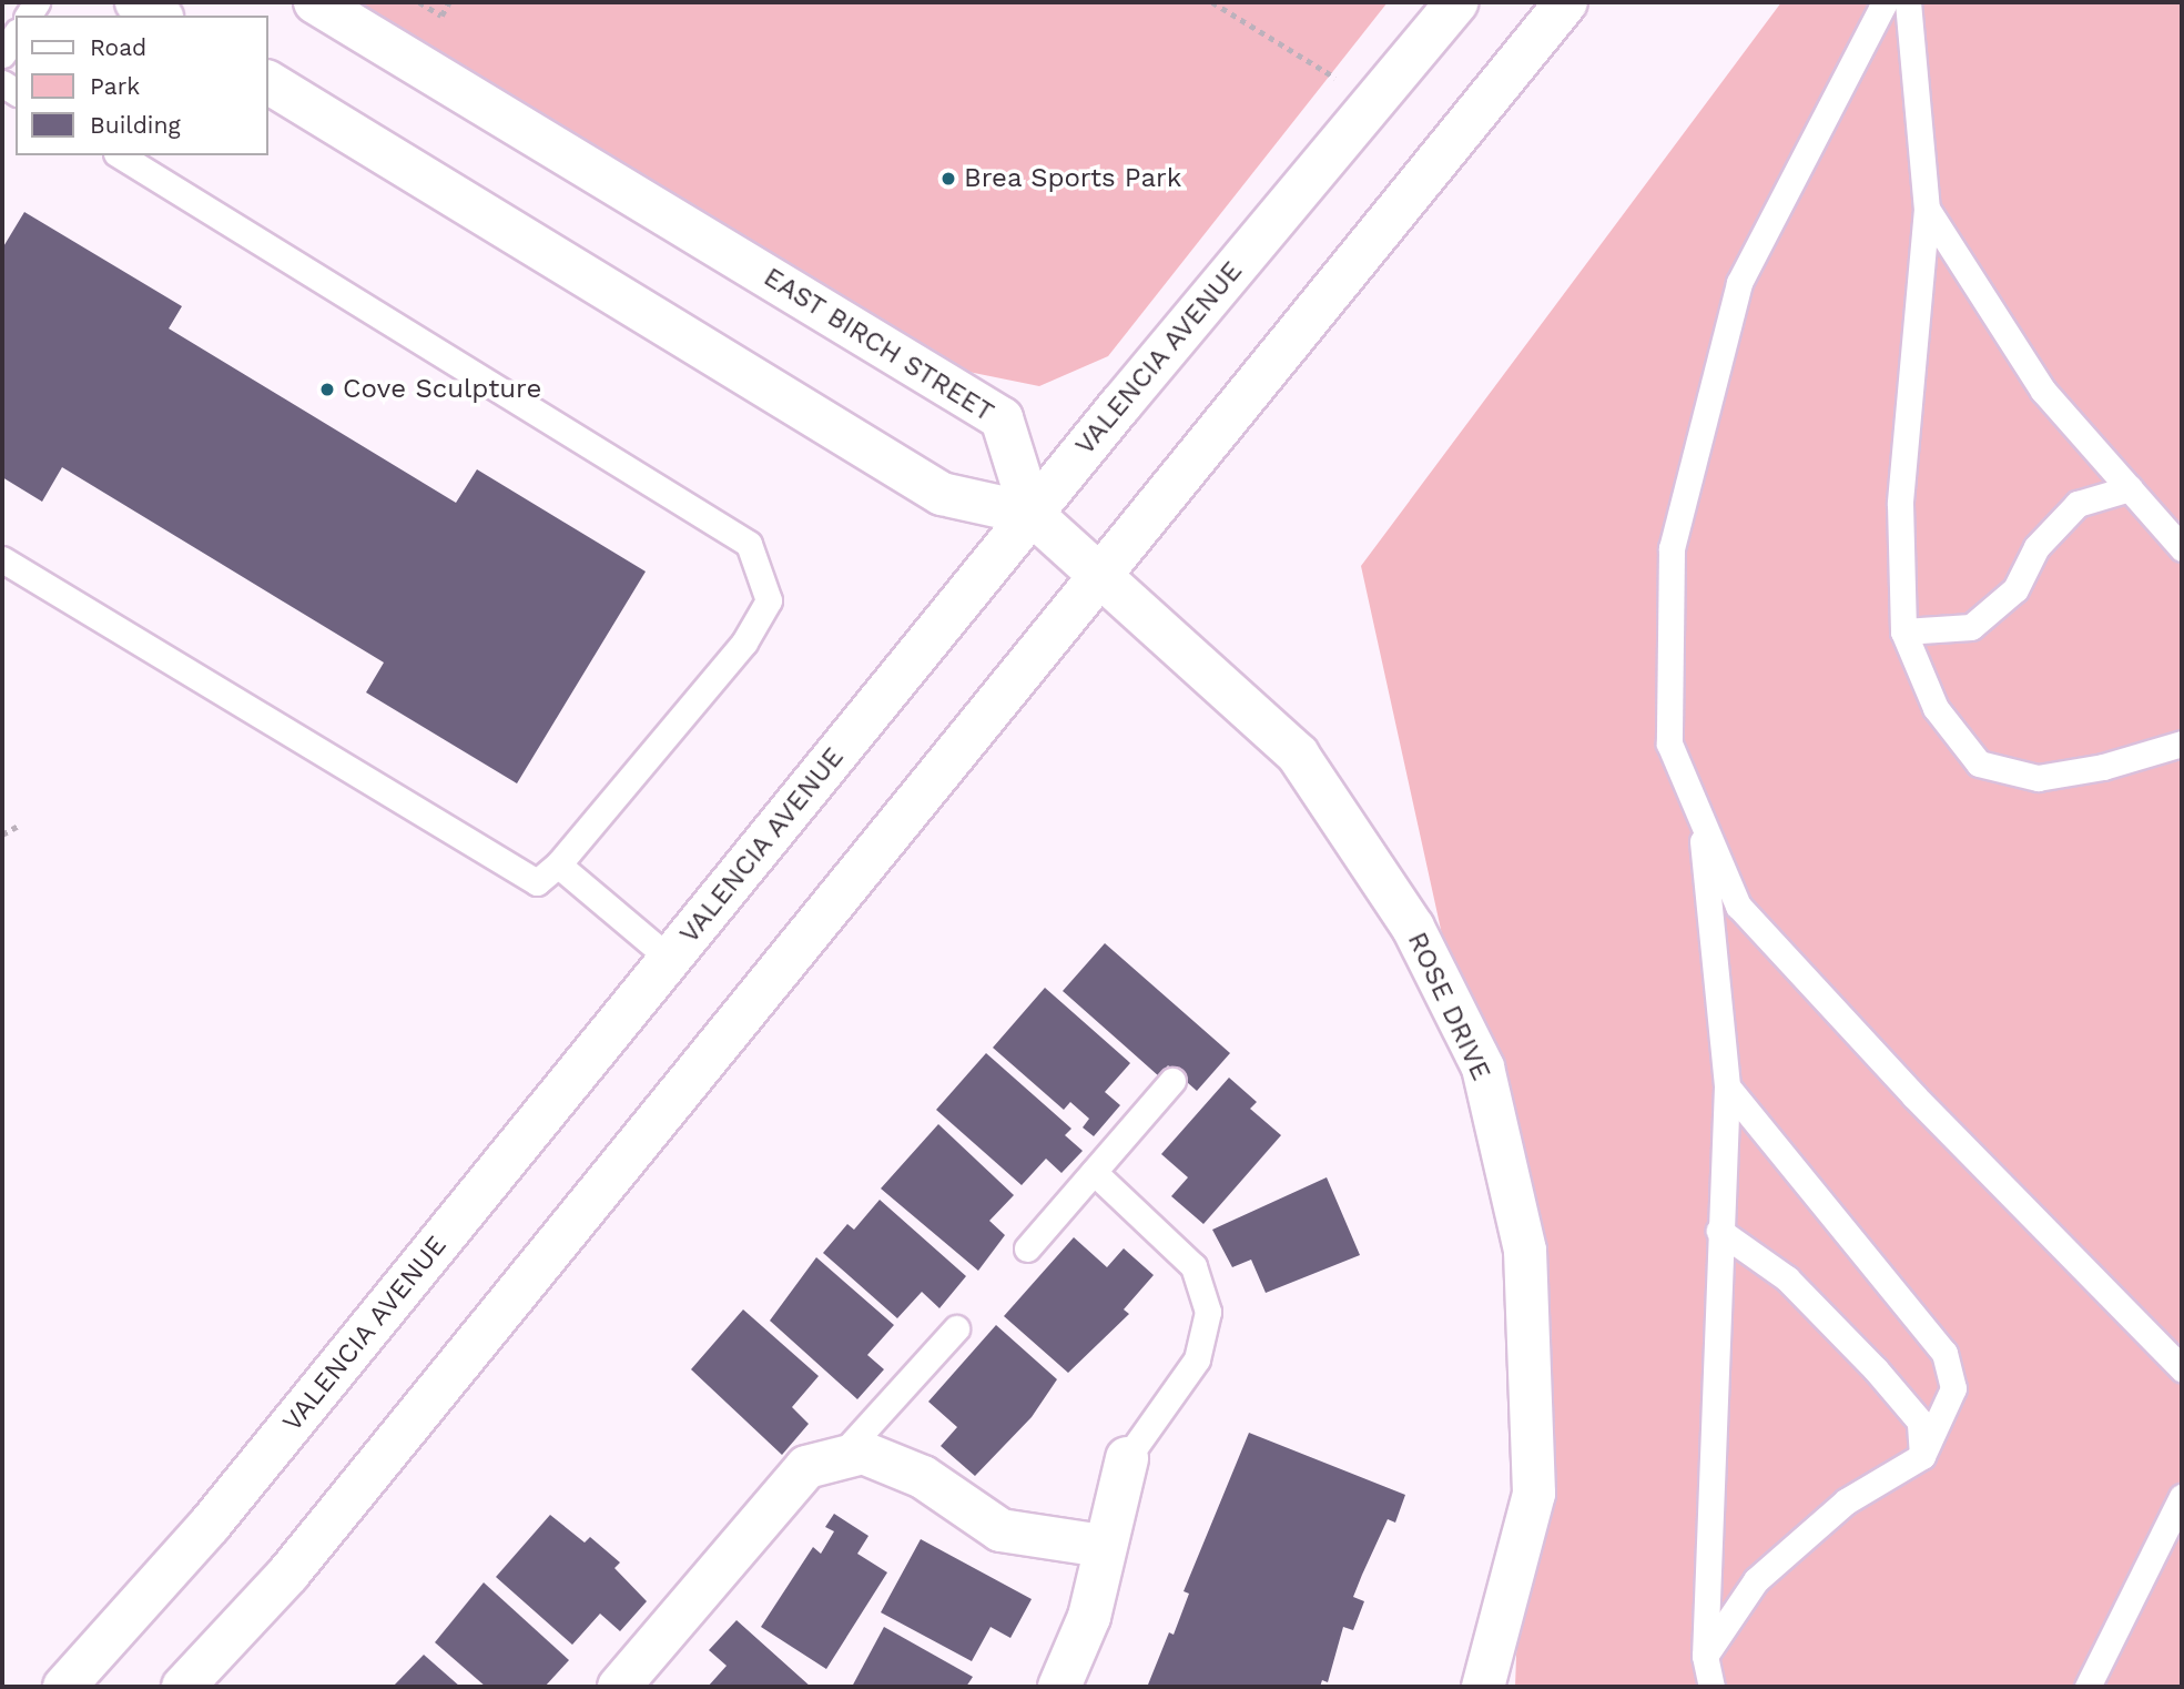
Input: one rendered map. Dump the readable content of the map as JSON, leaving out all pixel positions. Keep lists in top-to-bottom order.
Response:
{
  "streets": {
    "main road": ["EAST BIRCH STREET", "VALENCIA AVENUE", "ROSE DRIVE"]
  },
  "crossings": [
    ["EAST BIRCH STREET", "VALENCIA AVENUE"],
    ["EAST BIRCH STREET", "ROSE DRIVE"],
    ["VALENCIA AVENUE", "ROSE DRIVE"]
  ],
  "places": ["Brea Sports Park", "Cove Sculpture"],
  "legend": ["Road", "Park", "Building"]
}
